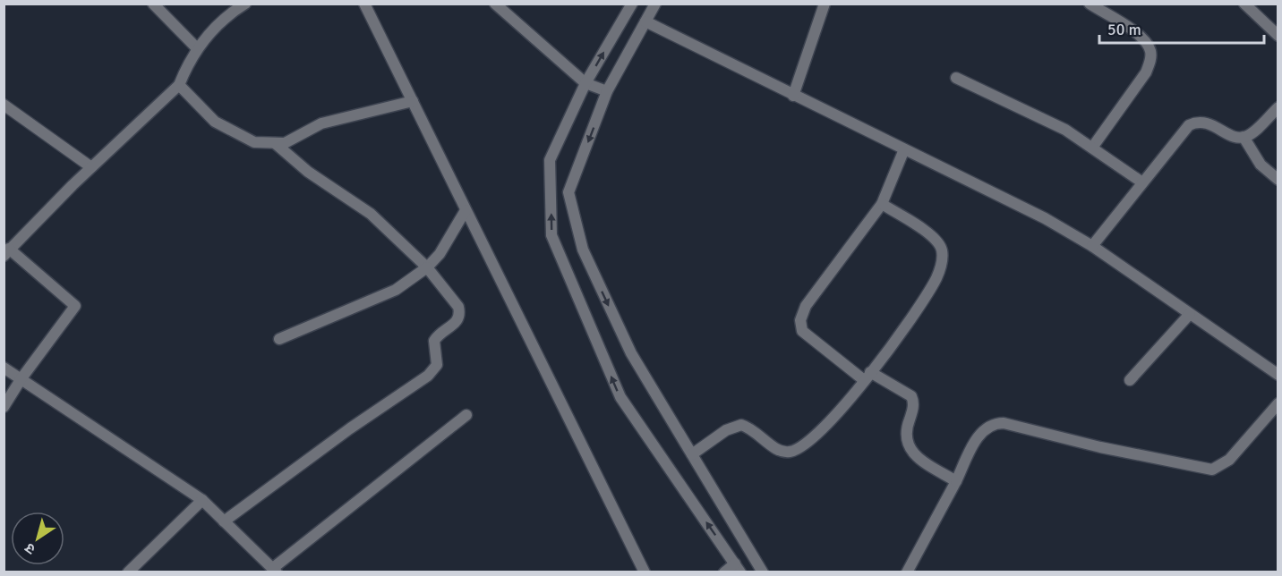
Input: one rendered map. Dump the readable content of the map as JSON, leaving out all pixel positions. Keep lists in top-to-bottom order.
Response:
{
  "scale_bar": "50 m",
  "north": "bottom left"
}
